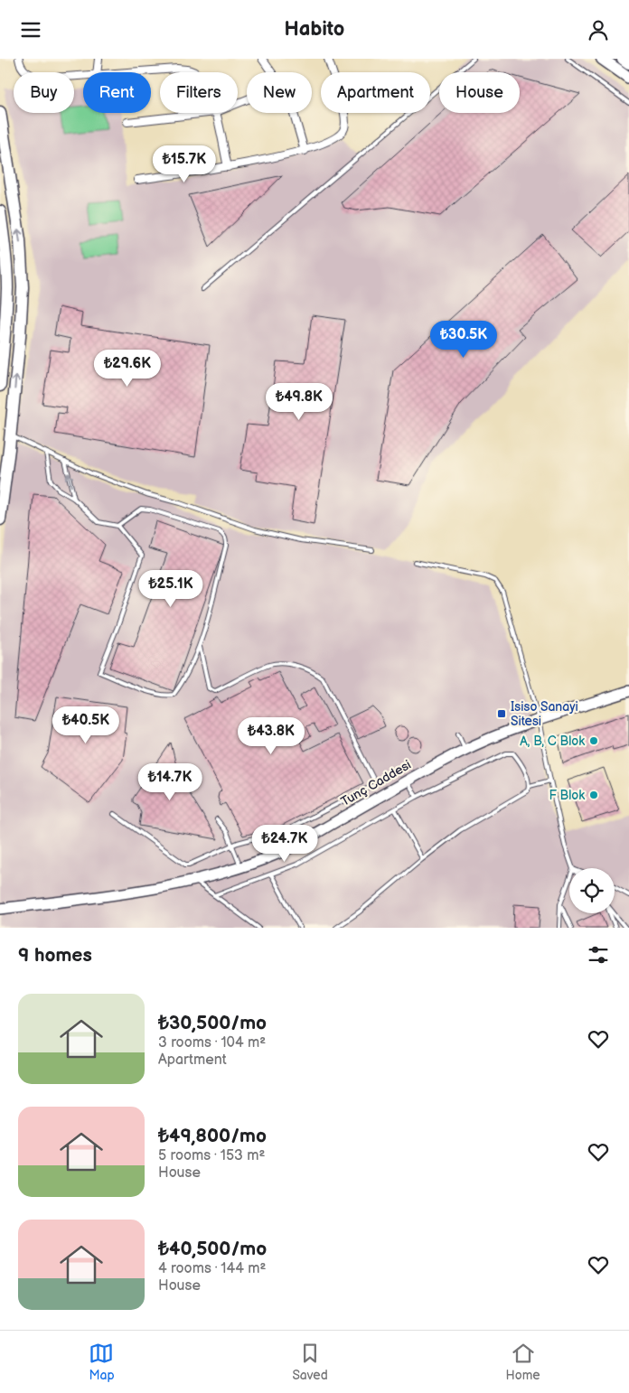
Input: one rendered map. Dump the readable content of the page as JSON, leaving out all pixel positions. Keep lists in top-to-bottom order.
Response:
{
  "streets": {
    "main road": ["Tunç Caddesi"]
  },
  "places": {
    "transit": ["Isiso Sanayi Sitesi"],
    "other": ["A, B, C Blok", "F Blok"]
  },
  "page": {
    "header": "Habito",
    "chip": [
      "Buy",
      "Rent",
      "Filters",
      "New",
      "Apartment",
      "House"
    ],
    "price": [
      "₺15.7K",
      "₺30.5K",
      "₺29.6K",
      "₺49.8K",
      "₺25.1K",
      "₺40.5K",
      "₺43.8K",
      "₺14.7K",
      "₺24.7K"
    ],
    "heading": "9 homes",
    "list": [
      {
        "name": "₺30,500/mo",
        "note": "3 rooms · 104 m² · Apartment"
      },
      {
        "name": "₺49,800/mo",
        "note": "5 rooms · 153 m² · House"
      },
      {
        "name": "₺40,500/mo",
        "note": "4 rooms · 144 m² · House"
      }
    ],
    "tabs": ["Map", "Saved", "Home"]
  }
}
